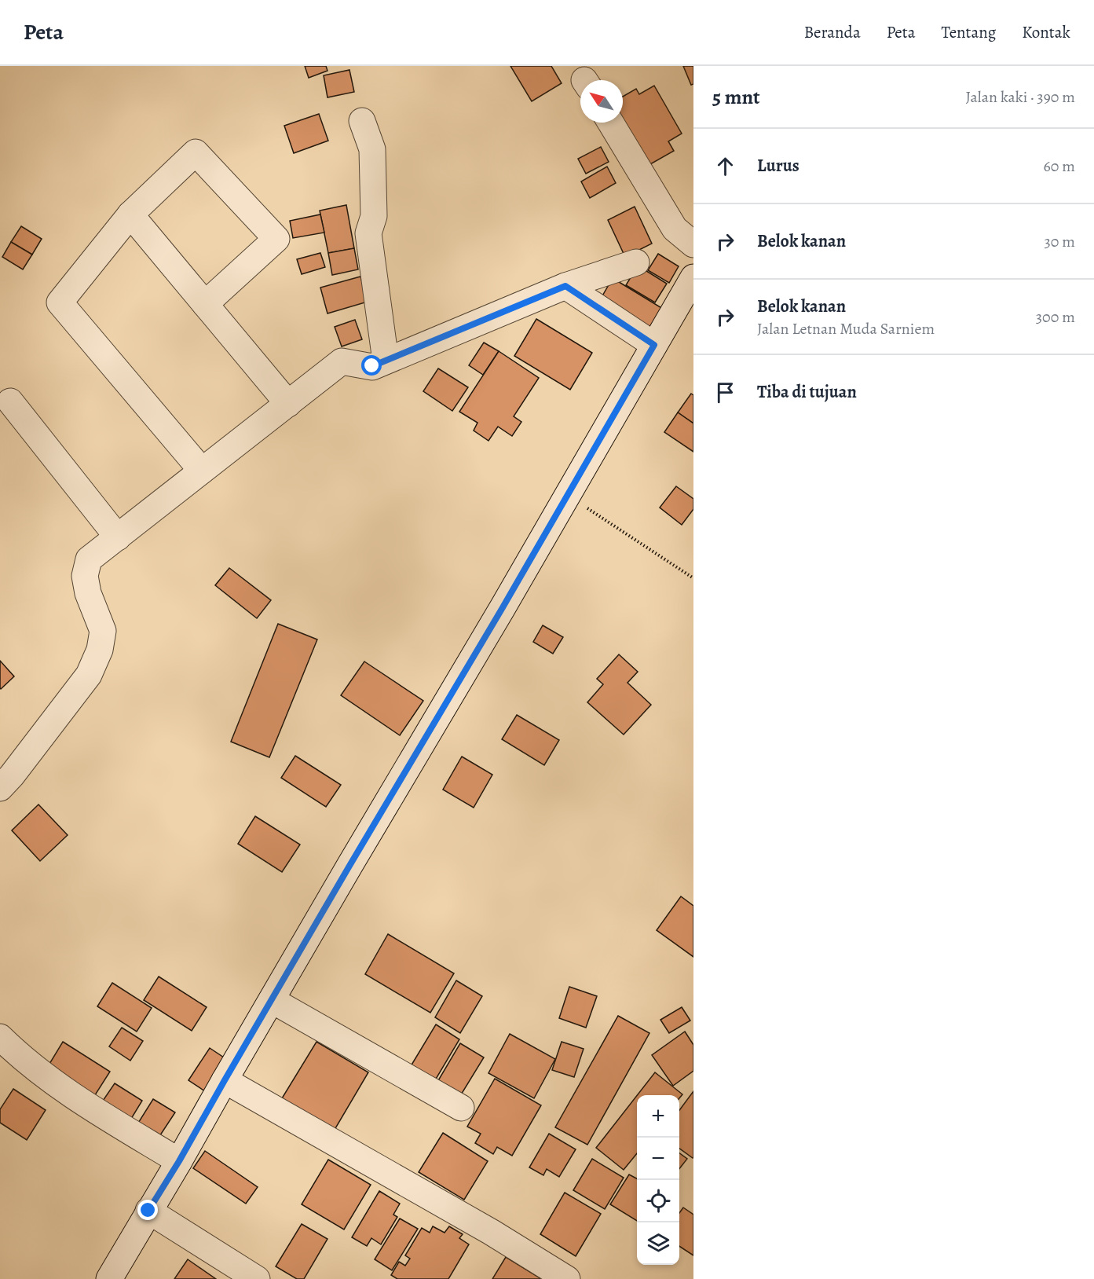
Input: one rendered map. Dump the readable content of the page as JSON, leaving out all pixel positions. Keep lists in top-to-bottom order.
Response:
{
  "north": "top left",
  "page": {
    "header": "Peta",
    "nav": [
      "Beranda",
      "Peta",
      "Tentang",
      "Kontak"
    ],
    "heading": ["5 mnt", "Jalan kaki · 390 m"],
    "list": [
      ["Lurus", "60 m"],
      ["Belok kanan", "30 m"],
      ["Belok kanan", "Jalan Letnan Muda Sarniem", "300 m"],
      "Tiba di tujuan"
    ],
    "map_buttons": ["+", "−"]
  }
}
